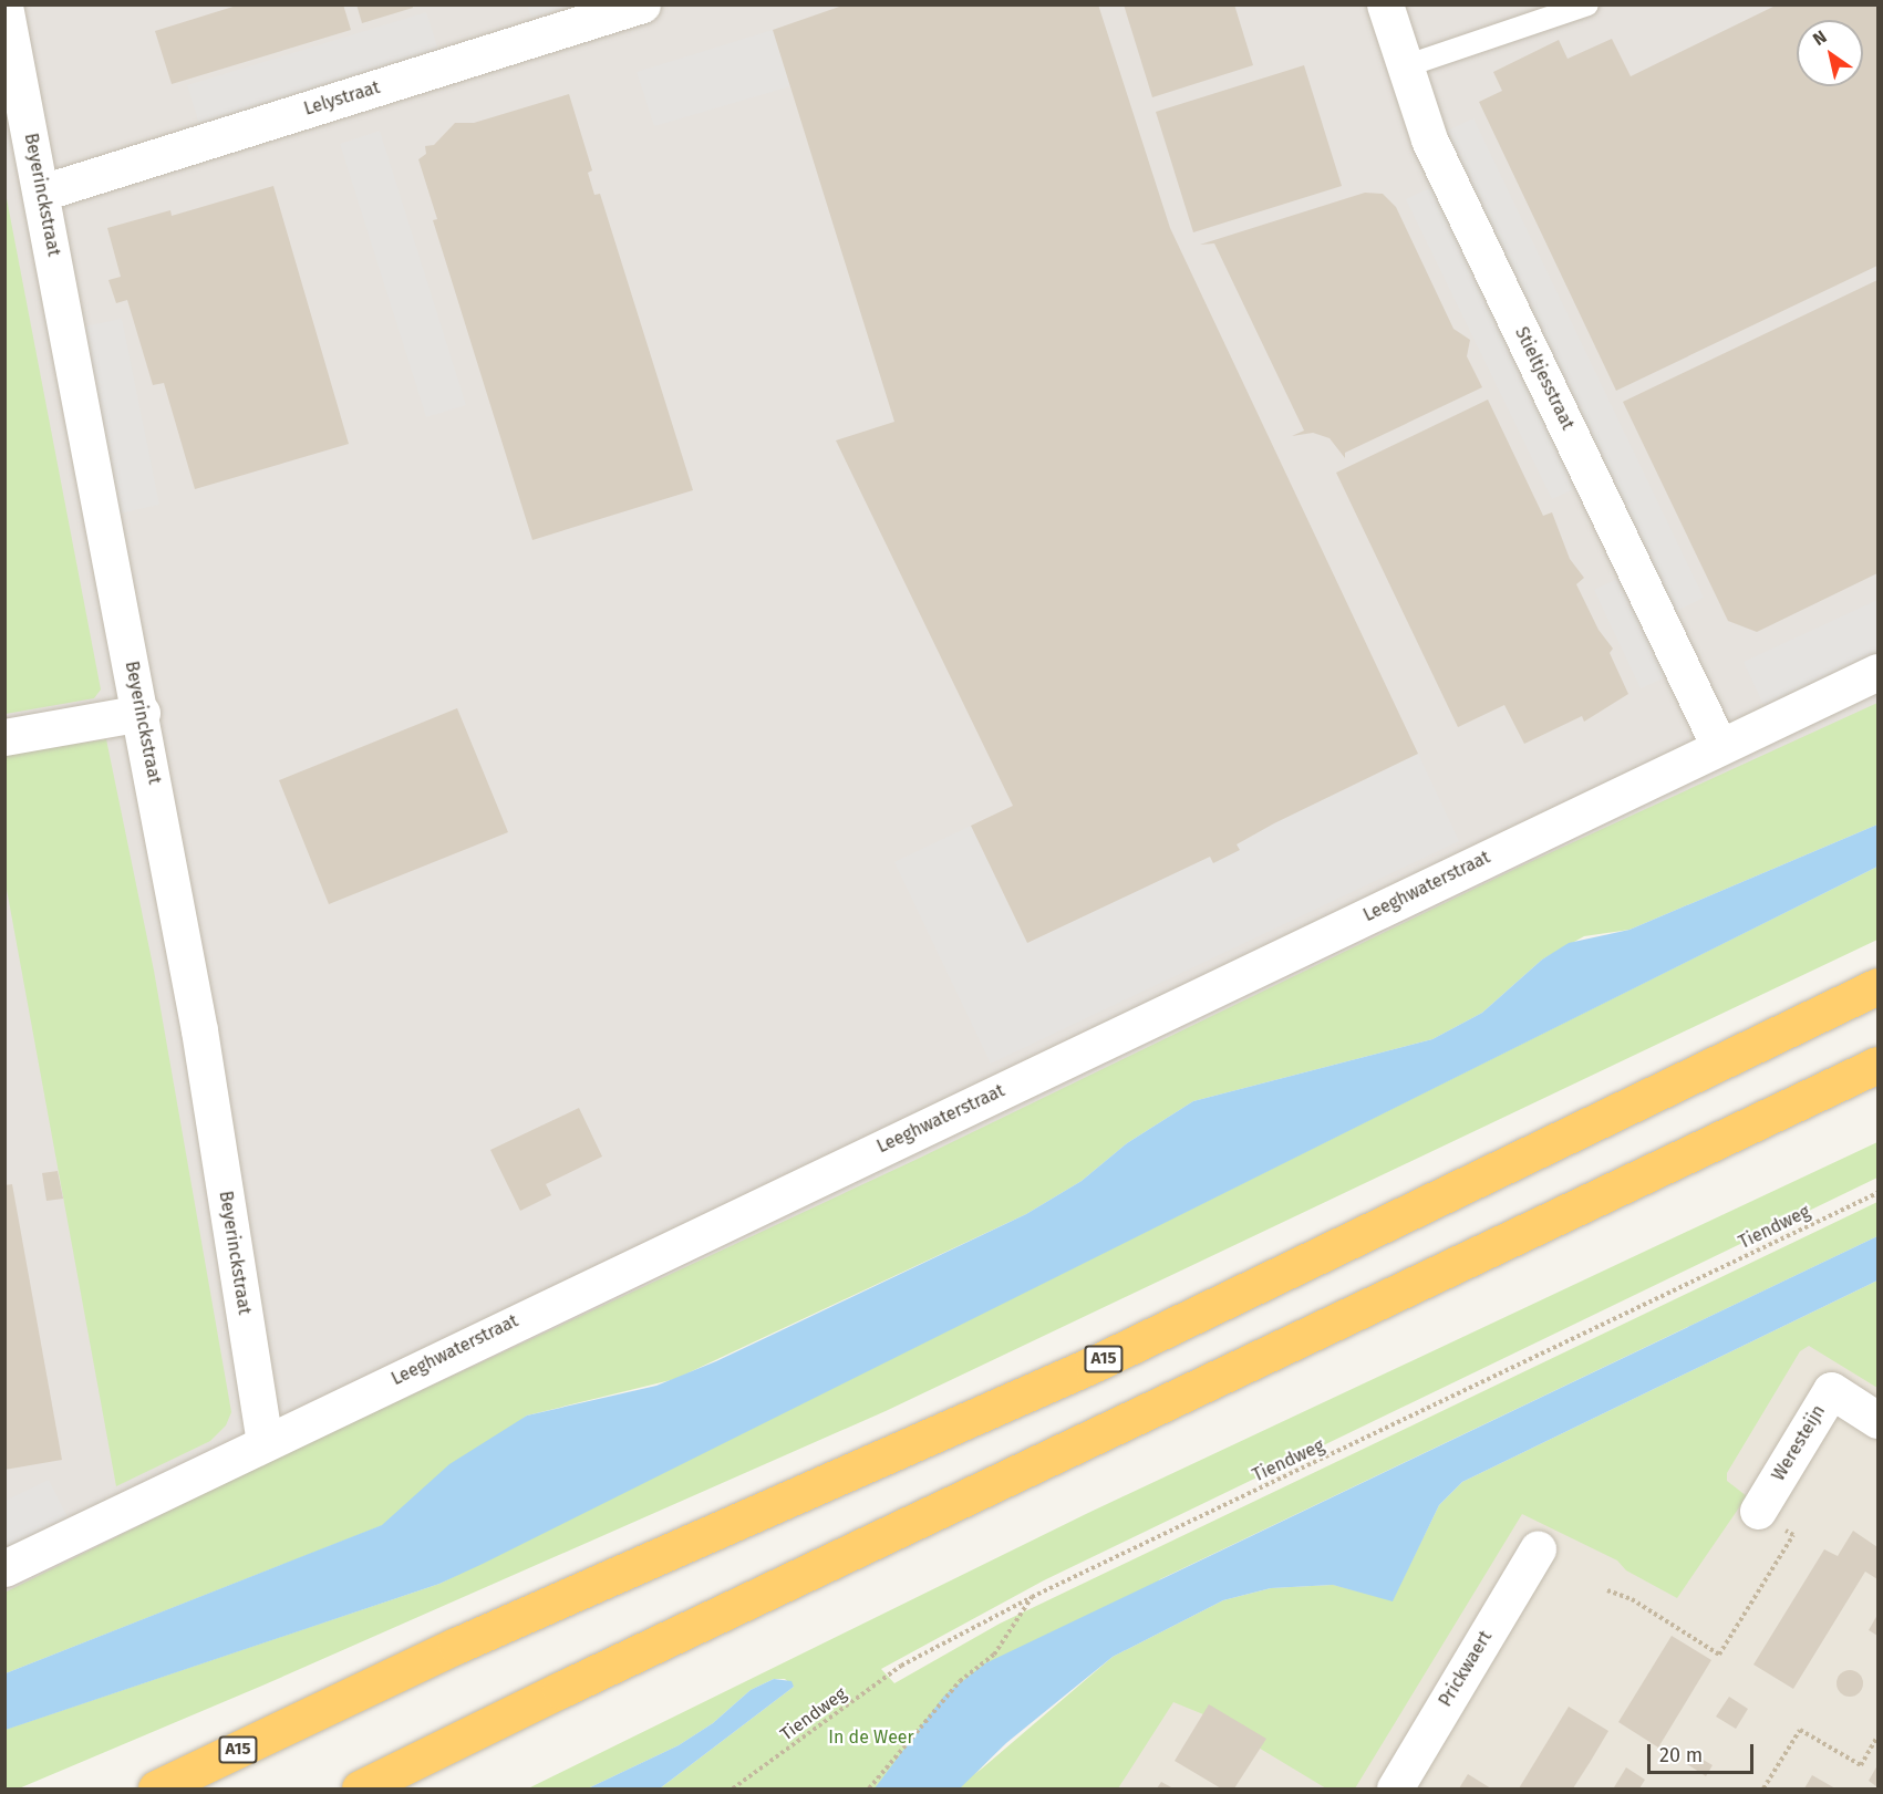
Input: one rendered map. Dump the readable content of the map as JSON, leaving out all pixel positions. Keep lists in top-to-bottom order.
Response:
{
  "streets": {
    "highway": ["A15"],
    "street": [
      "Lelystraat",
      "Beyerinckstraat",
      "Stieltjesstraat",
      "Leeghwaterstraat",
      "Weresteijn",
      "Prickwaert"
    ],
    "path": ["Tiendweg"]
  },
  "crossings": [
    ["Lelystraat", "Beyerinckstraat"],
    ["Beyerinckstraat", "Leeghwaterstraat"],
    ["Stieltjesstraat", "Leeghwaterstraat"]
  ],
  "parks": ["In de Weer"],
  "scale_bar": "20 m",
  "north": "top left"
}
